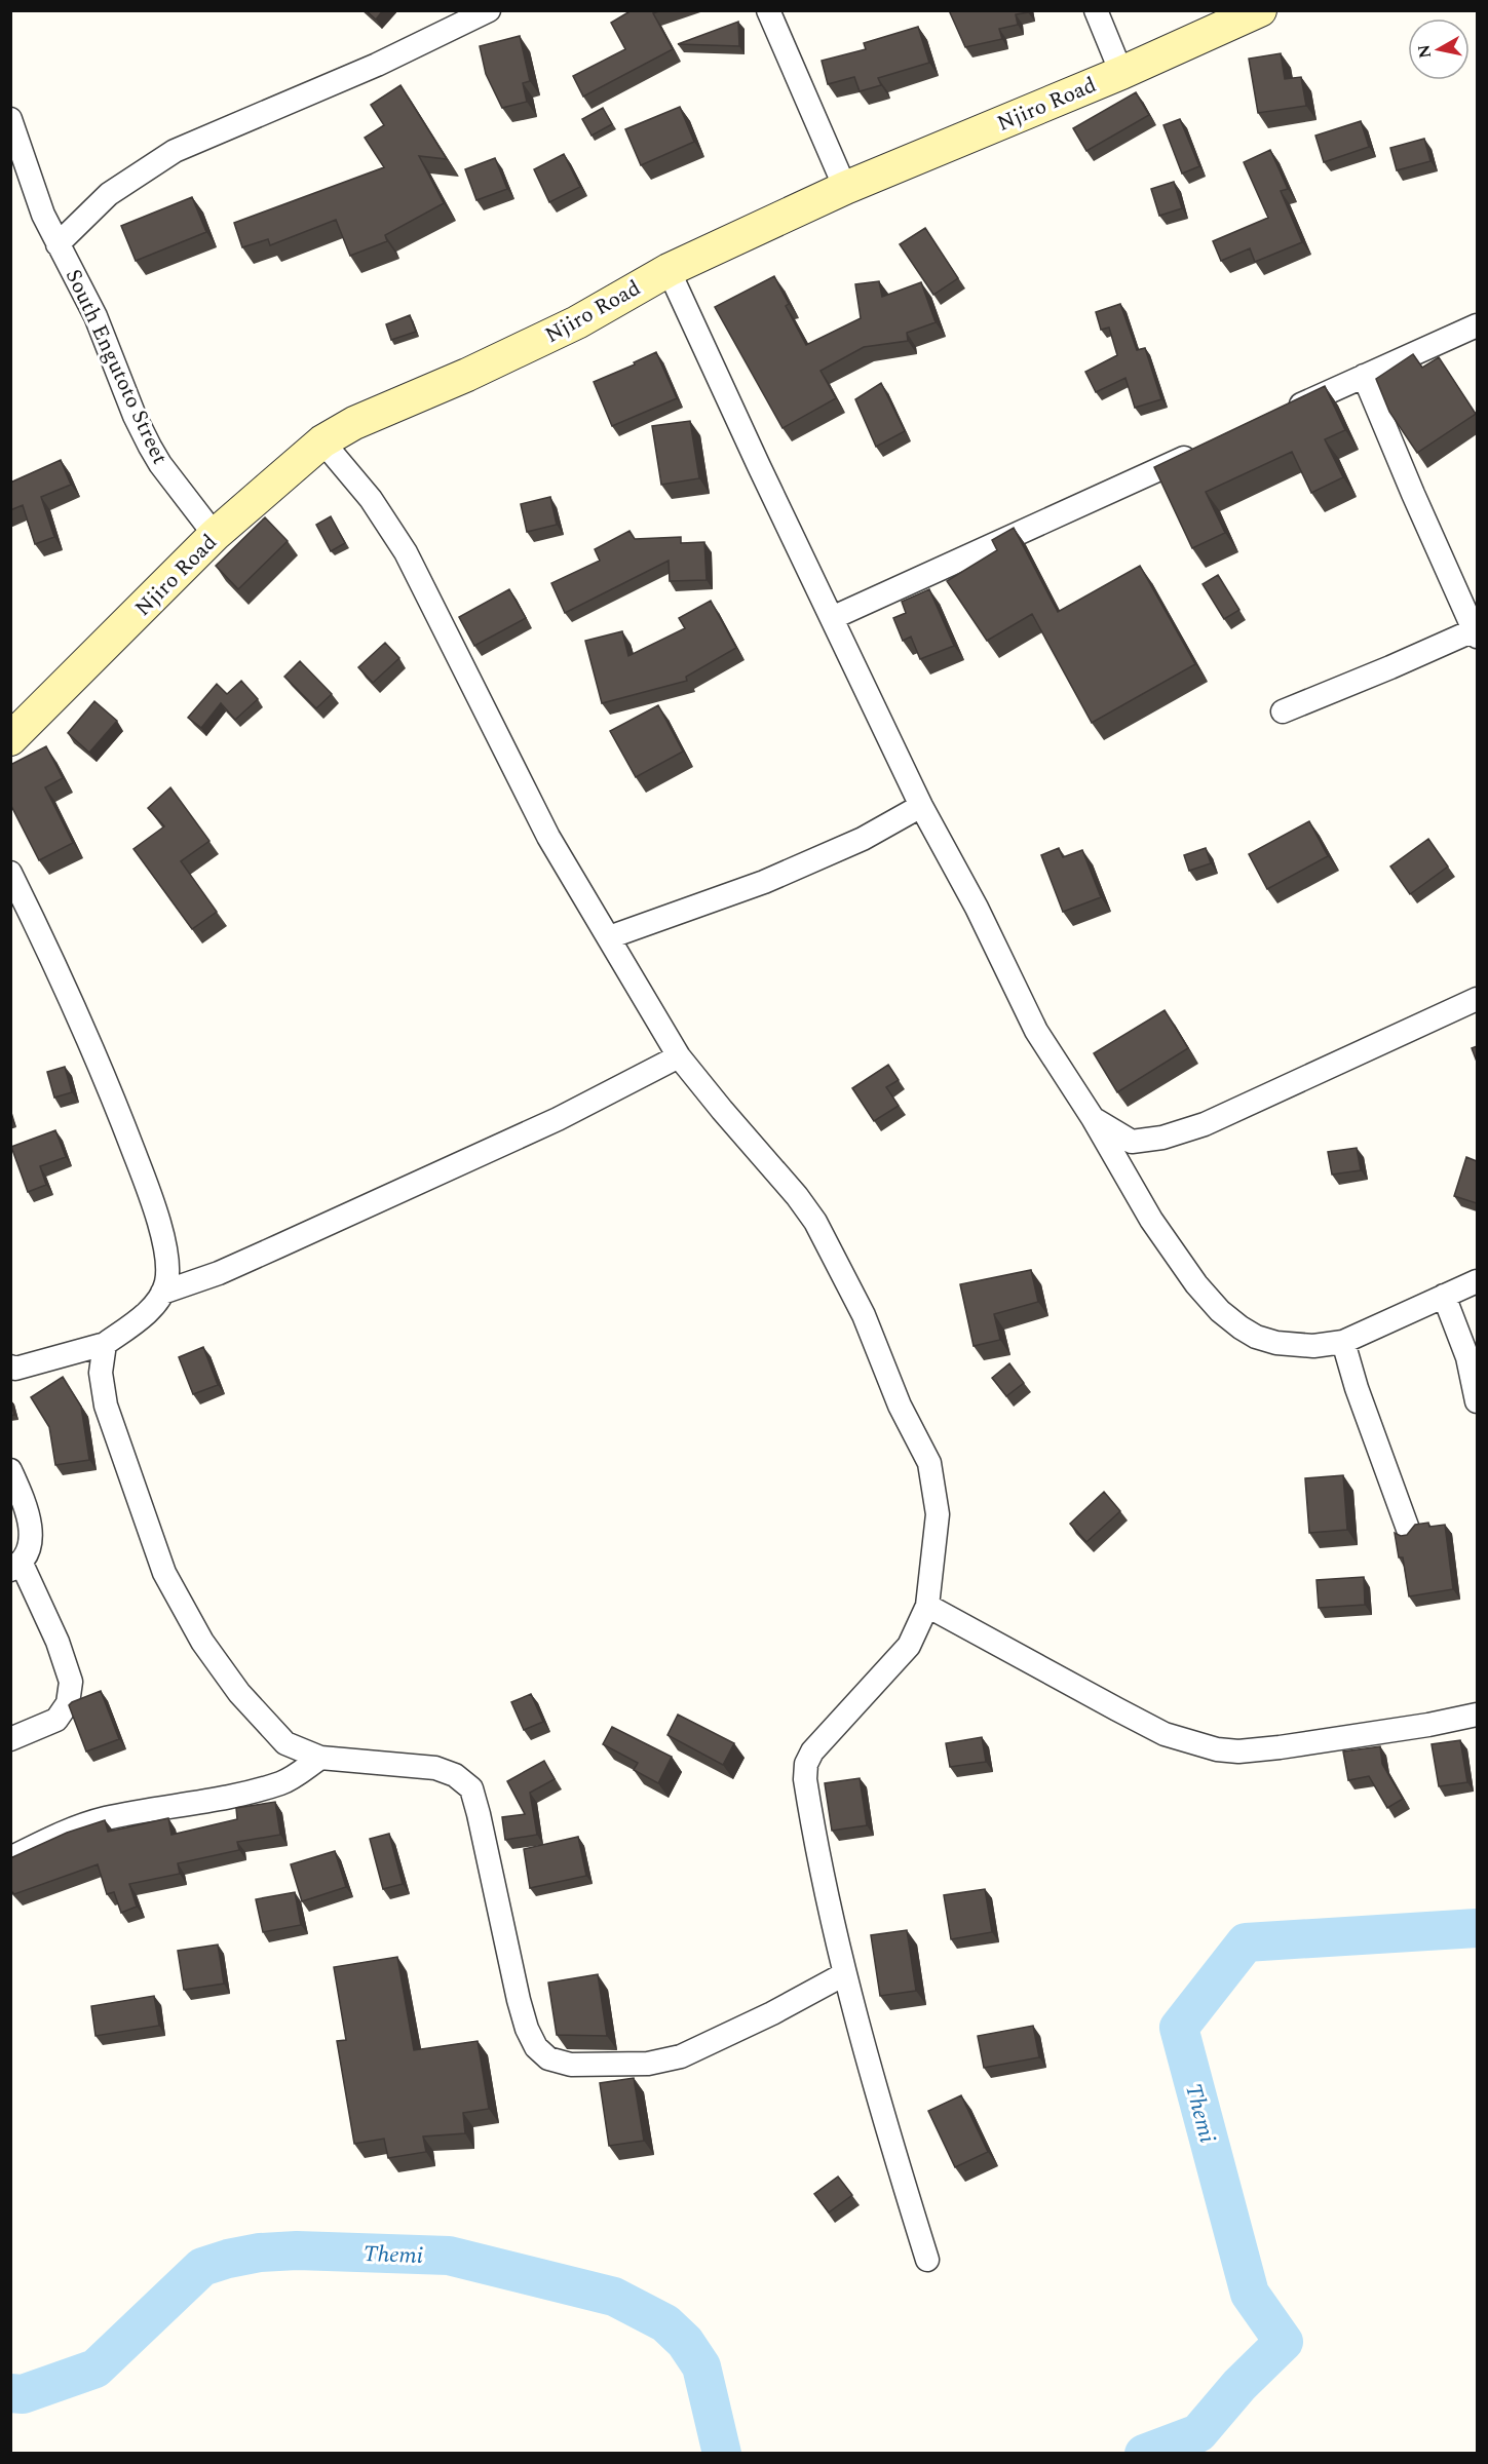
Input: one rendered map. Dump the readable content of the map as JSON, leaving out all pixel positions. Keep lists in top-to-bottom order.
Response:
{
  "streets": {
    "street": ["Njiro Road", "South Engutoto Street"]
  },
  "crossings": [
    ["Njiro Road", "South Engutoto Street"]
  ],
  "water": ["Themi"],
  "north": "left"
}
